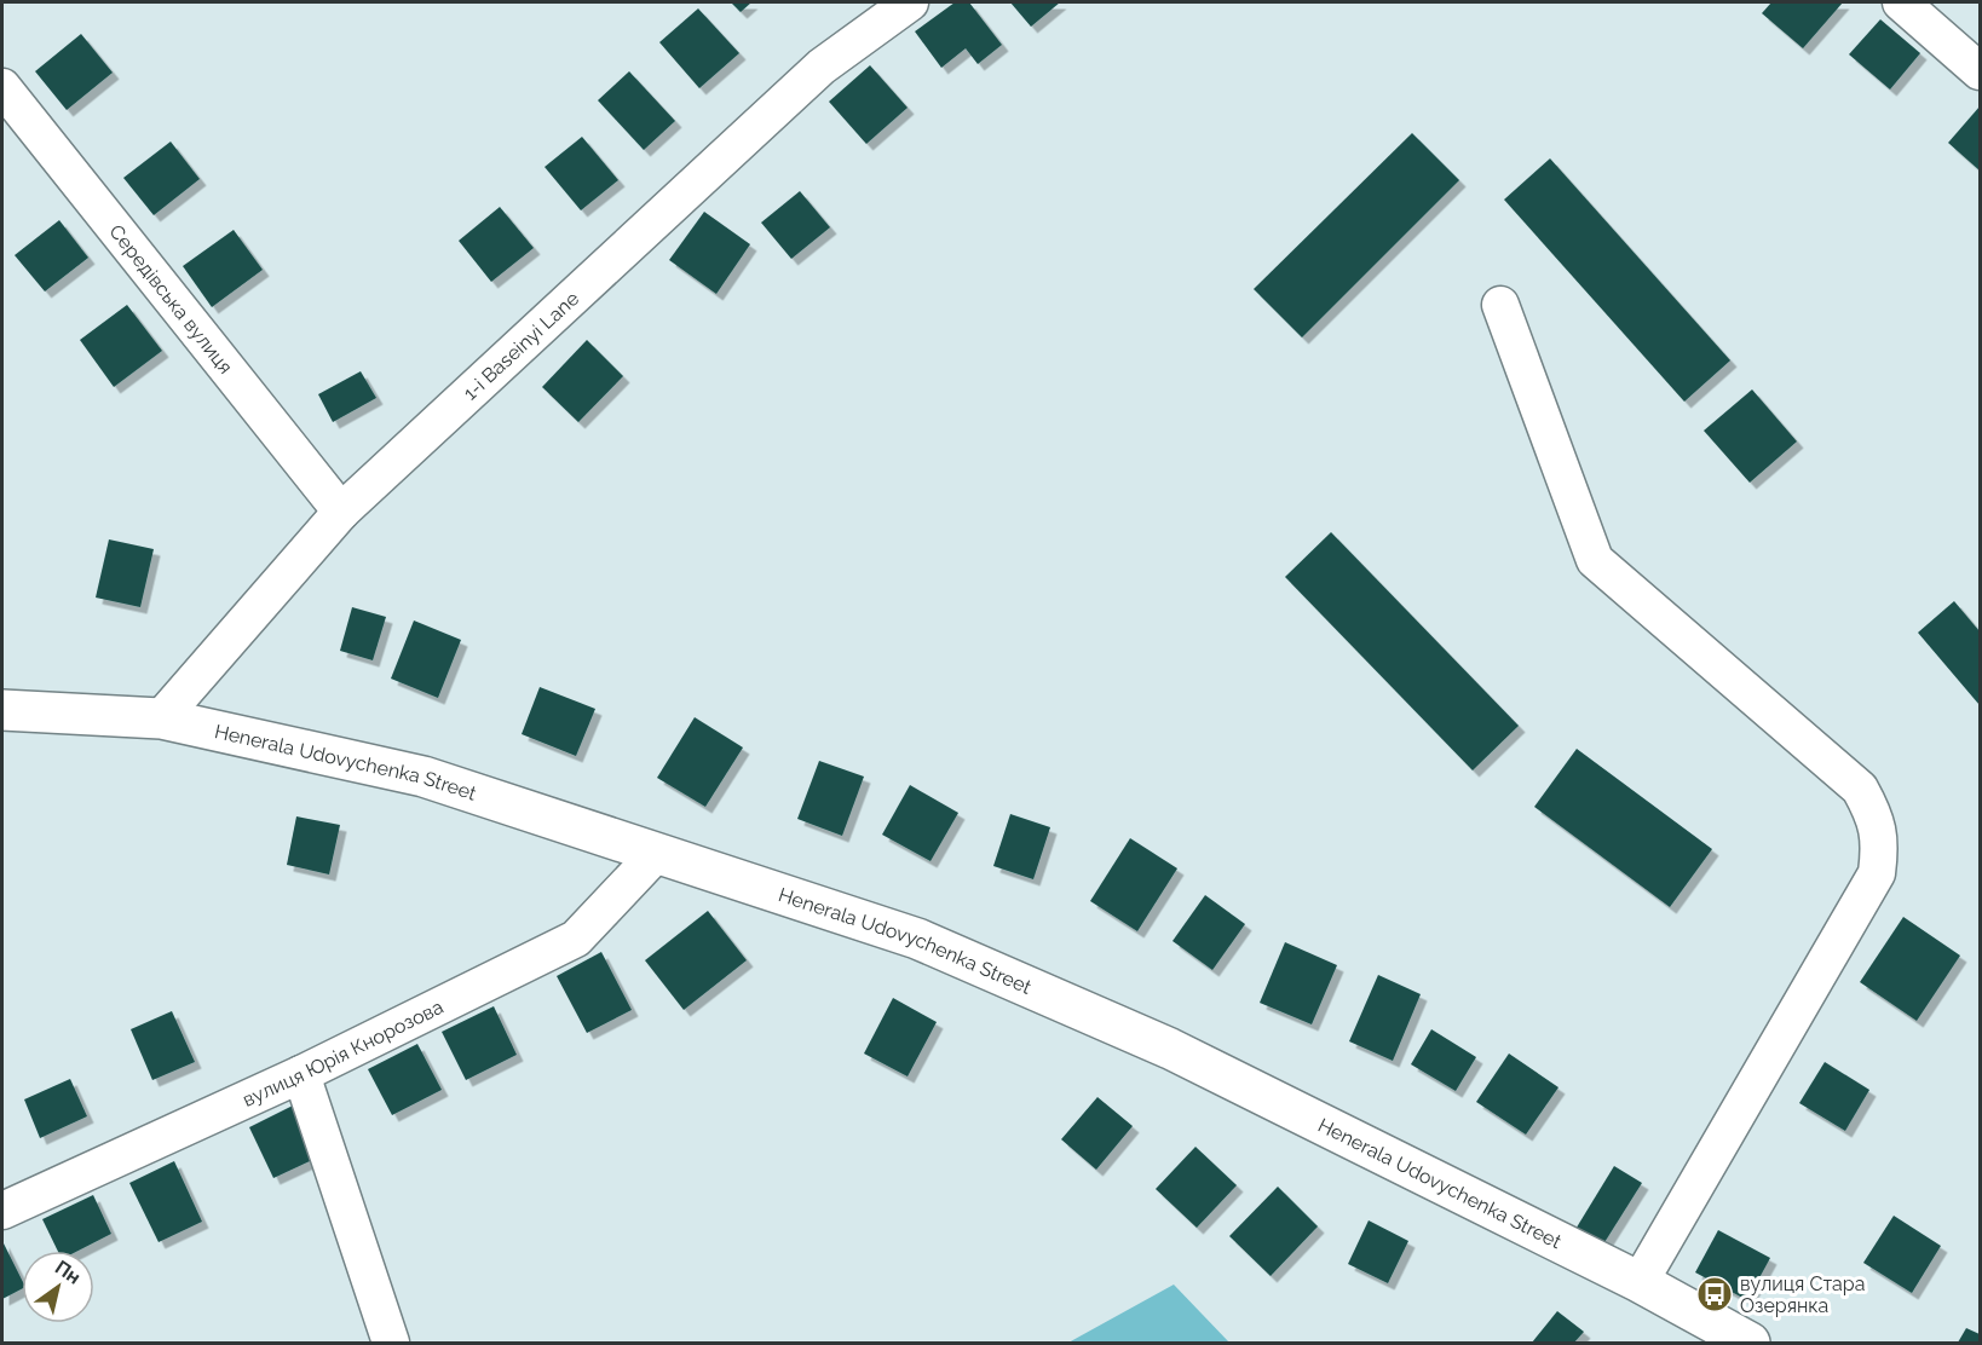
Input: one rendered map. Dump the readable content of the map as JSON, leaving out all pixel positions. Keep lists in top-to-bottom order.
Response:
{
  "streets": {
    "main road": ["Henerala Udovychenka Street"],
    "street": ["Середівська вулиця", "1-i Baseinyi Lane", "вулиця Юрія Кнорозова"]
  },
  "crossings": [
    ["Середівська вулиця", "1-i Baseinyi Lane"],
    ["1-i Baseinyi Lane", "Henerala Udovychenka Street"],
    ["Henerala Udovychenka Street", "вулиця Юрія Кнорозова"]
  ],
  "places": {
    "bus stop": ["вулиця Стара Озерянка"]
  },
  "north": "top right"
}
